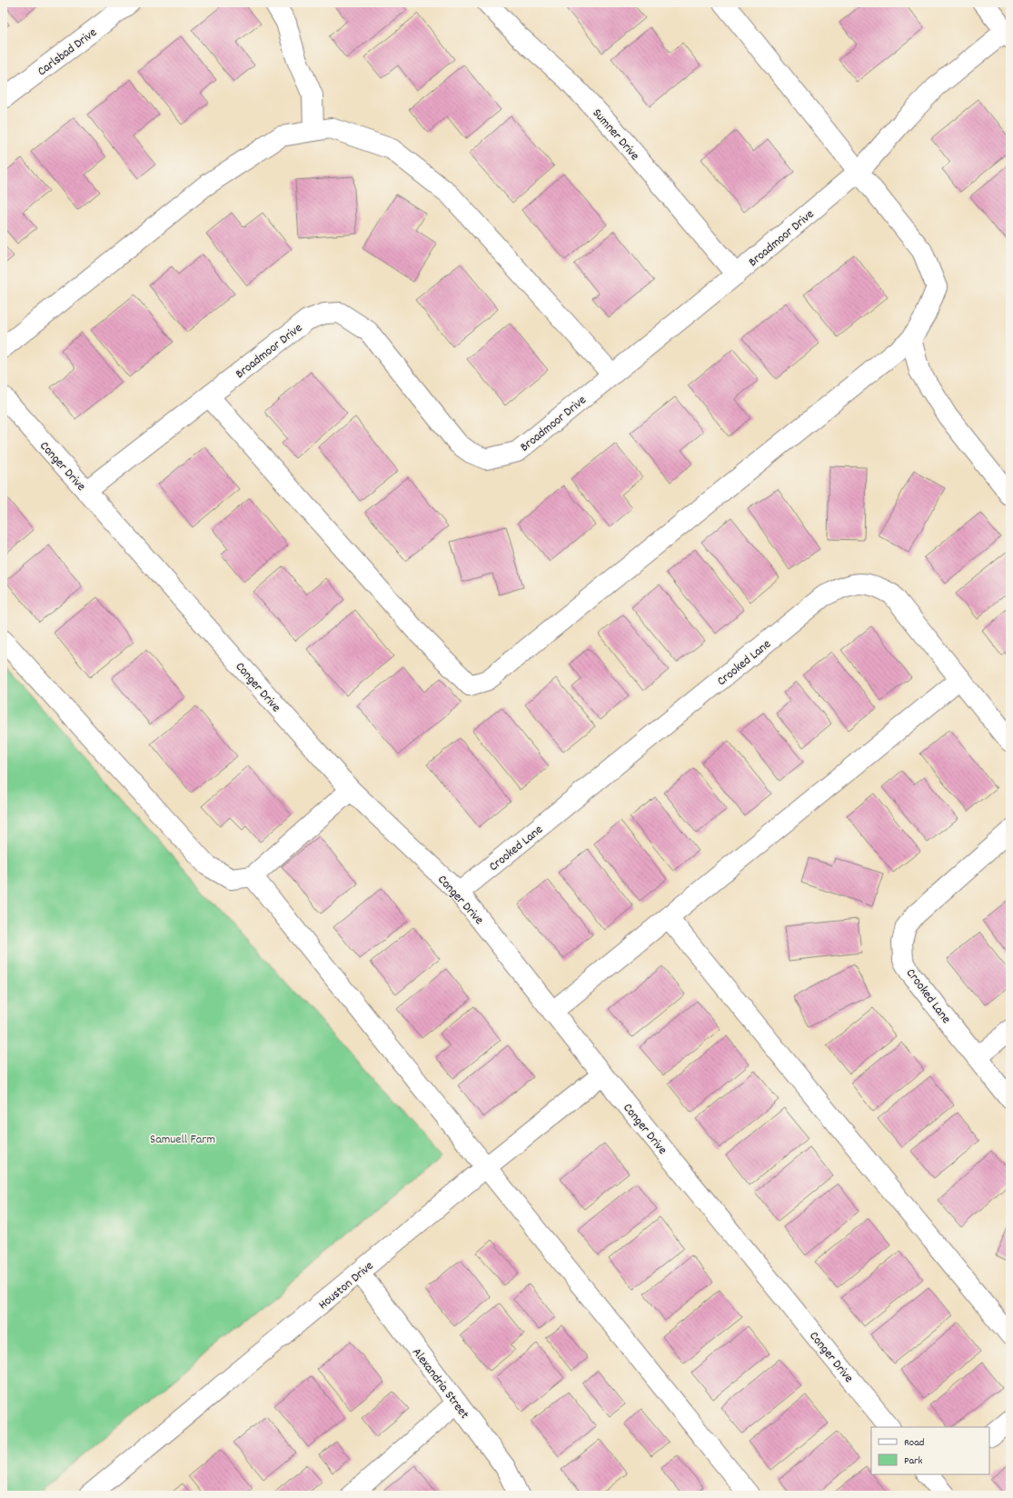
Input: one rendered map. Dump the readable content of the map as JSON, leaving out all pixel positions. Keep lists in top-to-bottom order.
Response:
{
  "streets": {
    "street": [
      "Carlsbad Drive",
      "Sumner Drive",
      "Broadmoor Drive",
      "Conger Drive",
      "Crooked Lane",
      "Houston Drive",
      "Alexandria Street"
    ]
  },
  "crossings": [
    ["Sumner Drive", "Broadmoor Drive"],
    ["Broadmoor Drive", "Conger Drive"],
    ["Conger Drive", "Crooked Lane"],
    ["Conger Drive", "Houston Drive"],
    ["Houston Drive", "Alexandria Street"]
  ],
  "parks": ["Samuell Farm"],
  "legend": ["Road", "Park"]
}
